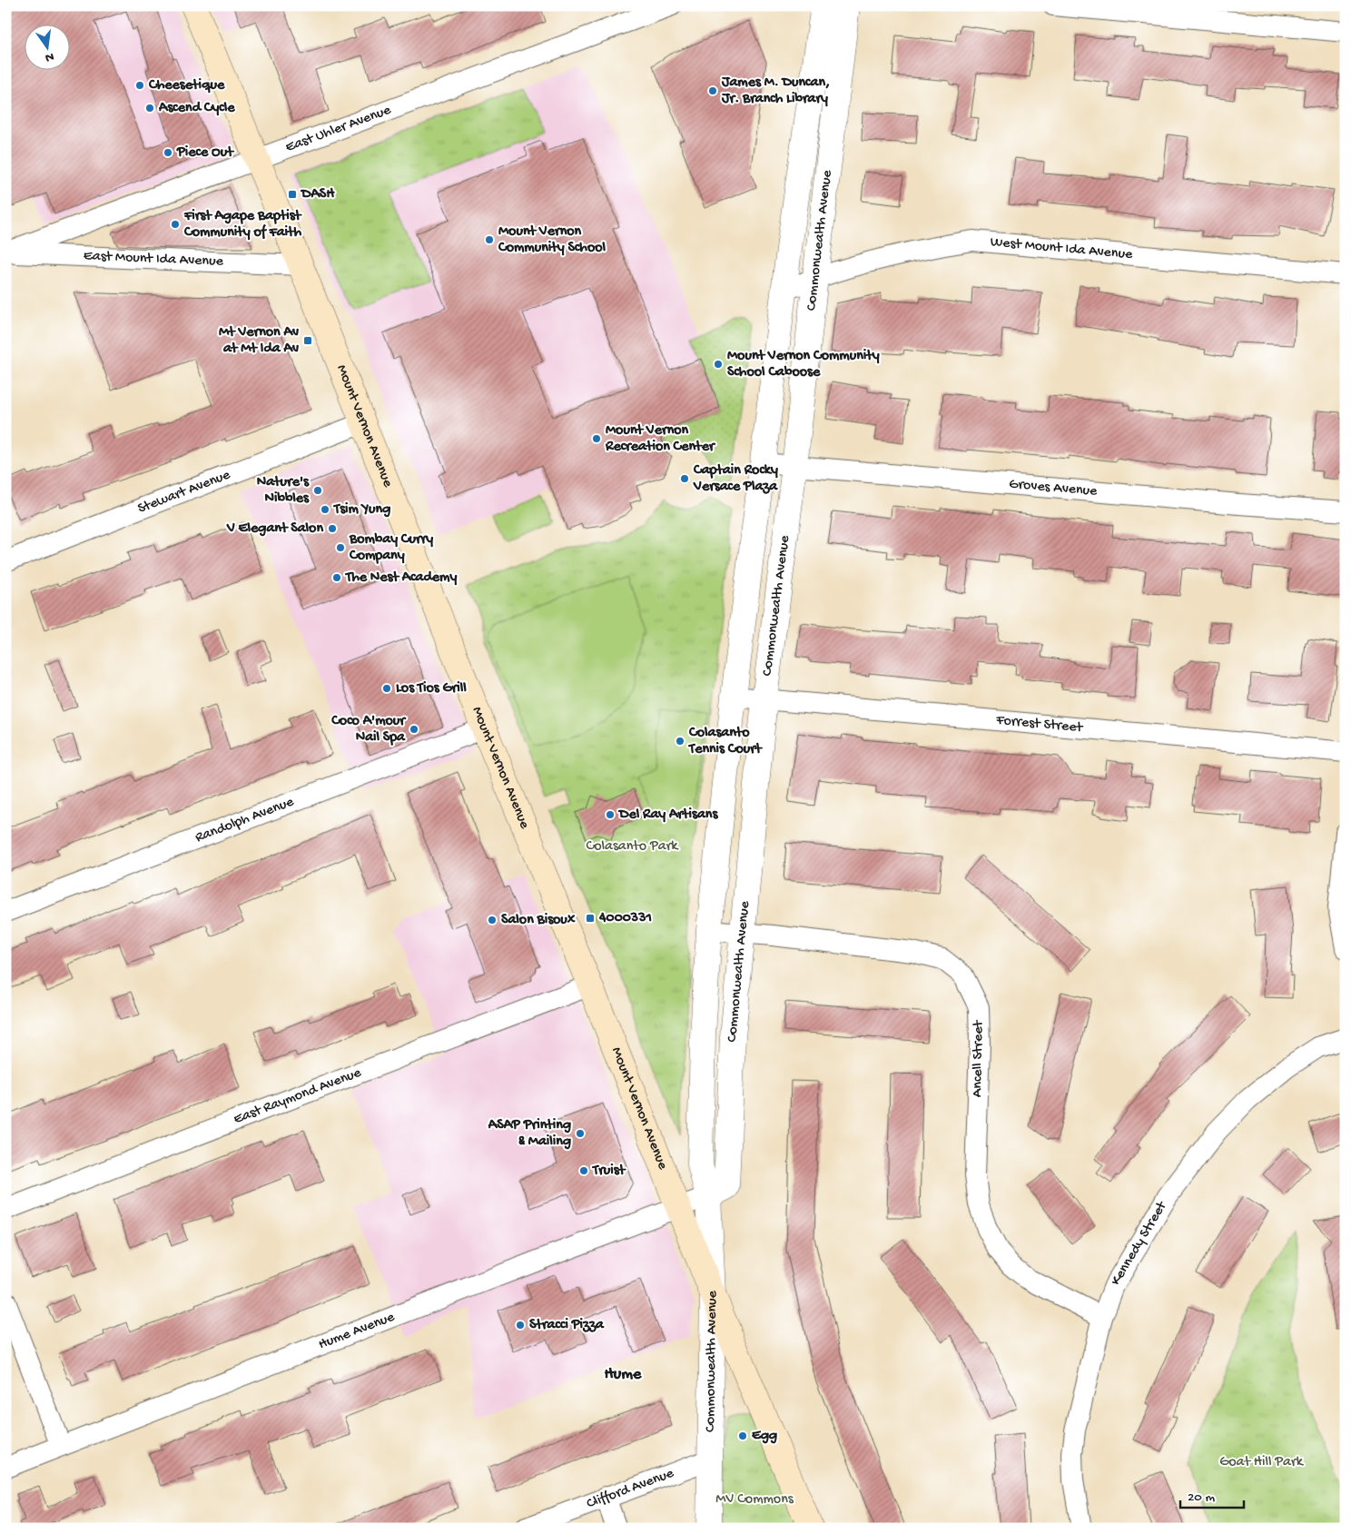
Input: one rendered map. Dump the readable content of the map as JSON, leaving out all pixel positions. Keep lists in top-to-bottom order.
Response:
{
  "streets": {
    "main road": ["Mount Vernon Avenue"],
    "street": [
      "East Uhler Avenue",
      "Commonwealth Avenue",
      "West Mount Ida Avenue",
      "East Mount Ida Avenue",
      "Groves Avenue",
      "Stewart Avenue",
      "Forrest Street",
      "Randolph Avenue",
      "Ancell Street",
      "East Raymond Avenue",
      "Kennedy Street",
      "Hume Avenue",
      "Clifford Avenue"
    ]
  },
  "crossings": [
    ["East Uhler Avenue", "East Mount Ida Avenue"],
    ["East Uhler Avenue", "Mount Vernon Avenue"],
    ["Commonwealth Avenue", "West Mount Ida Avenue"],
    ["Commonwealth Avenue", "Mount Vernon Avenue"],
    ["Commonwealth Avenue", "Groves Avenue"],
    ["Commonwealth Avenue", "Forrest Street"],
    ["Commonwealth Avenue", "Ancell Street"],
    ["Commonwealth Avenue", "Hume Avenue"],
    ["Commonwealth Avenue", "Clifford Avenue"],
    ["East Mount Ida Avenue", "Mount Vernon Avenue"],
    ["Mount Vernon Avenue", "Stewart Avenue"],
    ["Mount Vernon Avenue", "Randolph Avenue"],
    ["Mount Vernon Avenue", "East Raymond Avenue"],
    ["Mount Vernon Avenue", "Hume Avenue"],
    ["Ancell Street", "Kennedy Street"]
  ],
  "districts": ["Hume"],
  "parks": ["Colasanto Park", "Goat Hill Park", "MV Commons"],
  "places": {
    "other": [
      "Cheesetique",
      "James M. Duncan, Jr. Branch Library",
      "Ascend Cycle",
      "Piece Out",
      "First Agape Baptist Community of Faith",
      "Mount Vernon Community School",
      "Mount Vernon Community School Caboose",
      "Mount Vernon Recreation Center",
      "Captain Rocky Versace Plaza",
      "Nature's Nibbles",
      "Tsim Yung",
      "V Elegant Salon",
      "Bombay Curry Company",
      "The Nest Academy",
      "Los Tios Grill",
      "Coco A'mour Nail Spa",
      "Colasanto Tennis Court",
      "Del Ray Artisans",
      "Salon Bisoux",
      "ASAP Printing & Mailing",
      "Truist",
      "Stracci Pizza",
      "Egg"
    ],
    "transit": ["DASH", "Mt Vernon Av at Mt Ida Av", "4000331"]
  },
  "scale_bar": "20 m",
  "north": "bottom"
}
